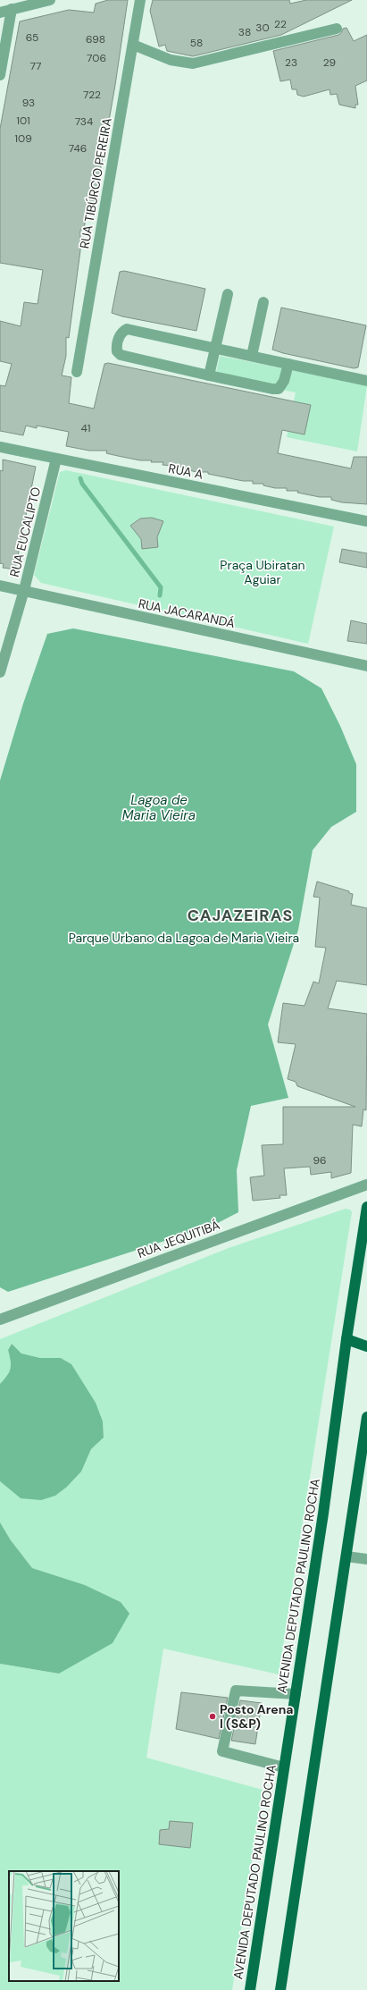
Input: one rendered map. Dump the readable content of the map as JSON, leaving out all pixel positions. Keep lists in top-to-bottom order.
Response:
{
  "streets": {
    "main road": ["AVENIDA DEPUTADO PAULINO ROCHA"],
    "street": [
      "RUA TIBÚRCIO PEREIRA",
      "RUA A",
      "RUA EUCALIPTO",
      "RUA JACARANDÁ",
      "RUA JEQUITIBÁ"
    ]
  },
  "crossings": [
    ["RUA A", "RUA EUCALIPTO"],
    ["RUA EUCALIPTO", "RUA JACARANDÁ"]
  ],
  "districts": ["CAJAZEIRAS"],
  "water": ["Lagoa de Maria Vieira"],
  "parks": ["Praça Ubiratan Aguiar", "Parque Urbano da Lagoa de Maria Vieira"],
  "places": ["Posto Arena I (S&P)"],
  "house_numbers": [
    "22",
    "30",
    "38",
    "65",
    "698",
    "58",
    "706",
    "23",
    "29",
    "77",
    "722",
    "93",
    "101",
    "734",
    "109",
    "746",
    "41",
    "96"
  ]
}
